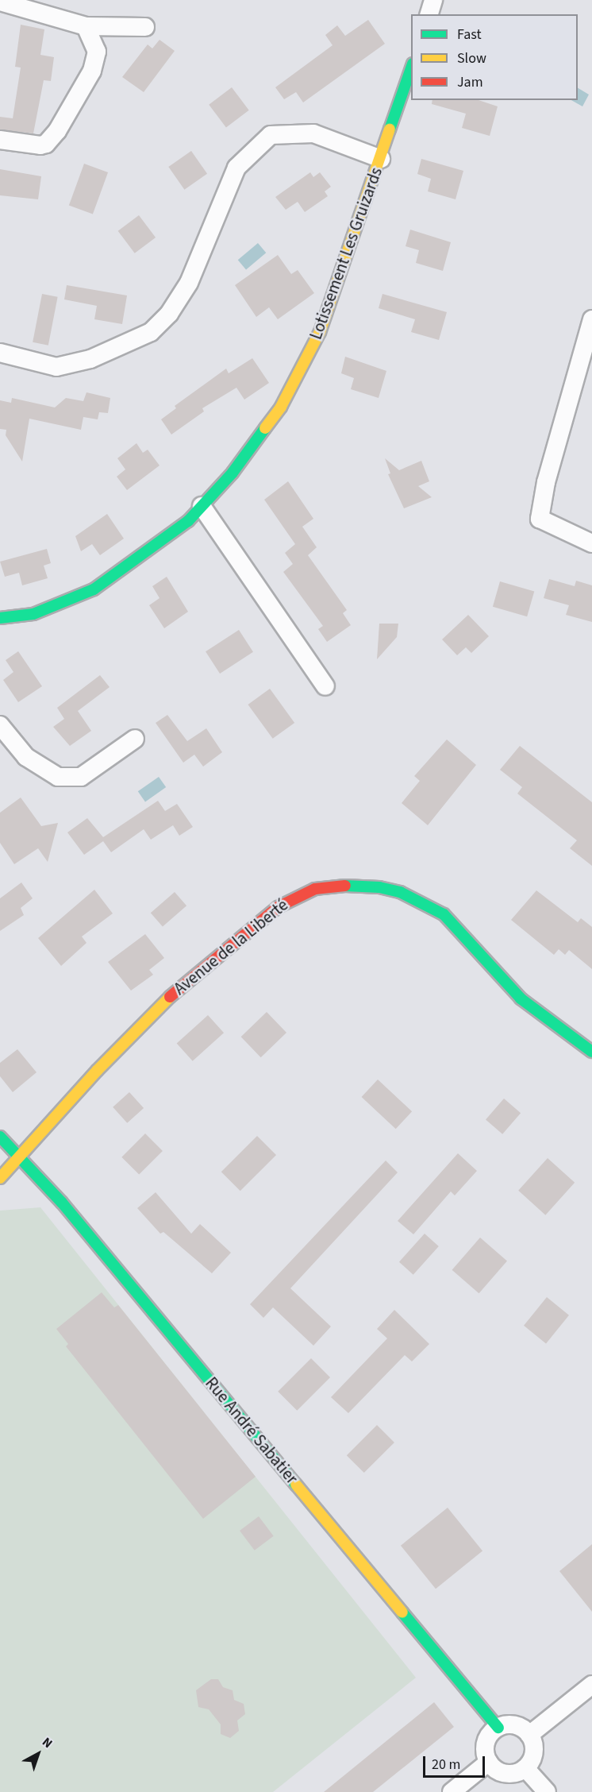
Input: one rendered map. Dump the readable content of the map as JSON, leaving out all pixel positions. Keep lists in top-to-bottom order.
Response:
{
  "streets": {
    "street": ["Lotissement Les Gruizards", "Avenue de la Liberté", "Rue André Sabatier"]
  },
  "crossings": [
    ["Avenue de la Liberté", "Rue André Sabatier"]
  ],
  "legend": ["Fast", "Slow", "Jam"],
  "scale_bar": "20 m",
  "north": "top right"
}
